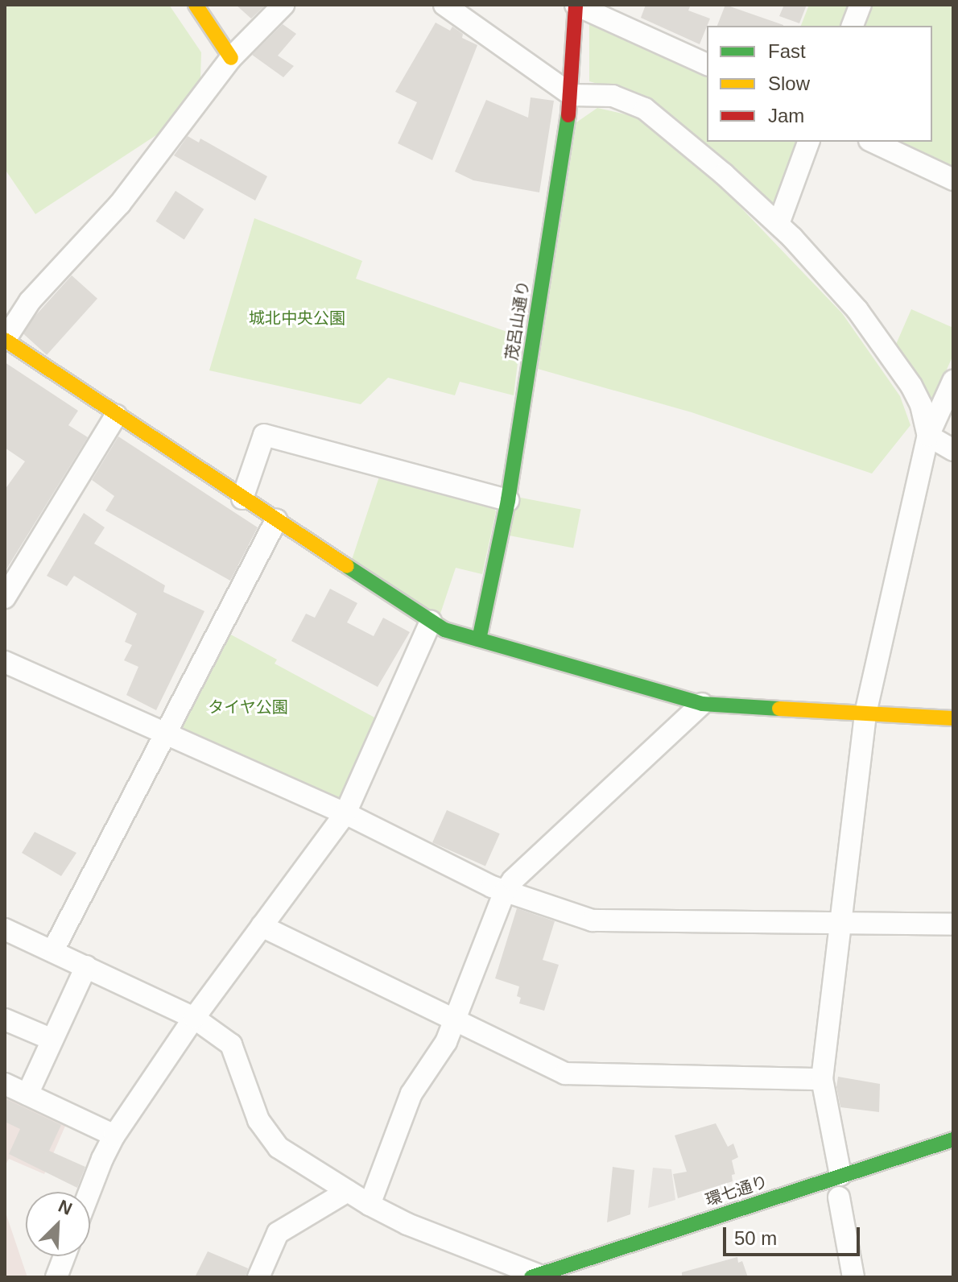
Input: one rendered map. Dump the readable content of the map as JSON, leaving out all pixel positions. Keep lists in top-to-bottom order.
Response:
{
  "streets": {
    "street": ["茂呂山通り", "環七通り"]
  },
  "parks": ["城北中央公園", "タイヤ公園"],
  "legend": ["Fast", "Slow", "Jam"],
  "scale_bar": "50 m",
  "north": "top right"
}
